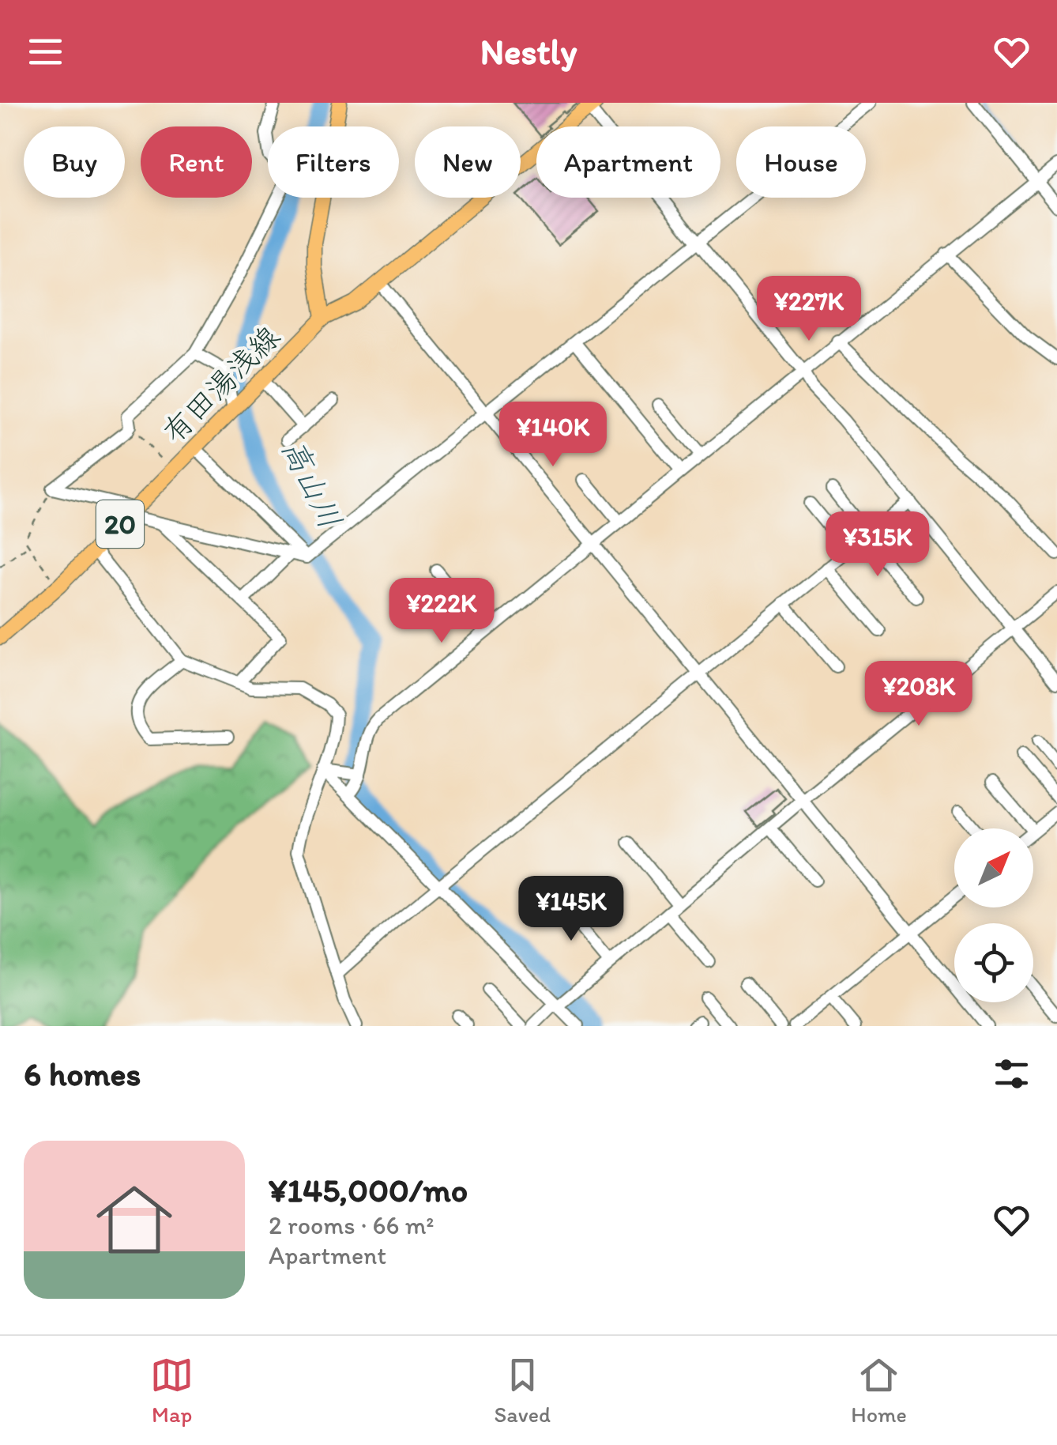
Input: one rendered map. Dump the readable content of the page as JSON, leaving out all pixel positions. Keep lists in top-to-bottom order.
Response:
{
  "streets": {
    "main road": ["有田湯浅線", "20"]
  },
  "water": ["高山川"],
  "north": "top right",
  "page": {
    "header": "Nestly",
    "chip": [
      "Buy",
      "Rent",
      "Filters",
      "New",
      "Apartment",
      "House"
    ],
    "price": [
      "¥227K",
      "¥140K",
      "¥315K",
      "¥222K",
      "¥208K",
      "¥145K"
    ],
    "heading": "6 homes",
    "list": [
      {
        "name": "¥145,000/mo",
        "note": "2 rooms · 66 m² · Apartment"
      }
    ],
    "tabs": ["Map", "Saved", "Home"]
  }
}
